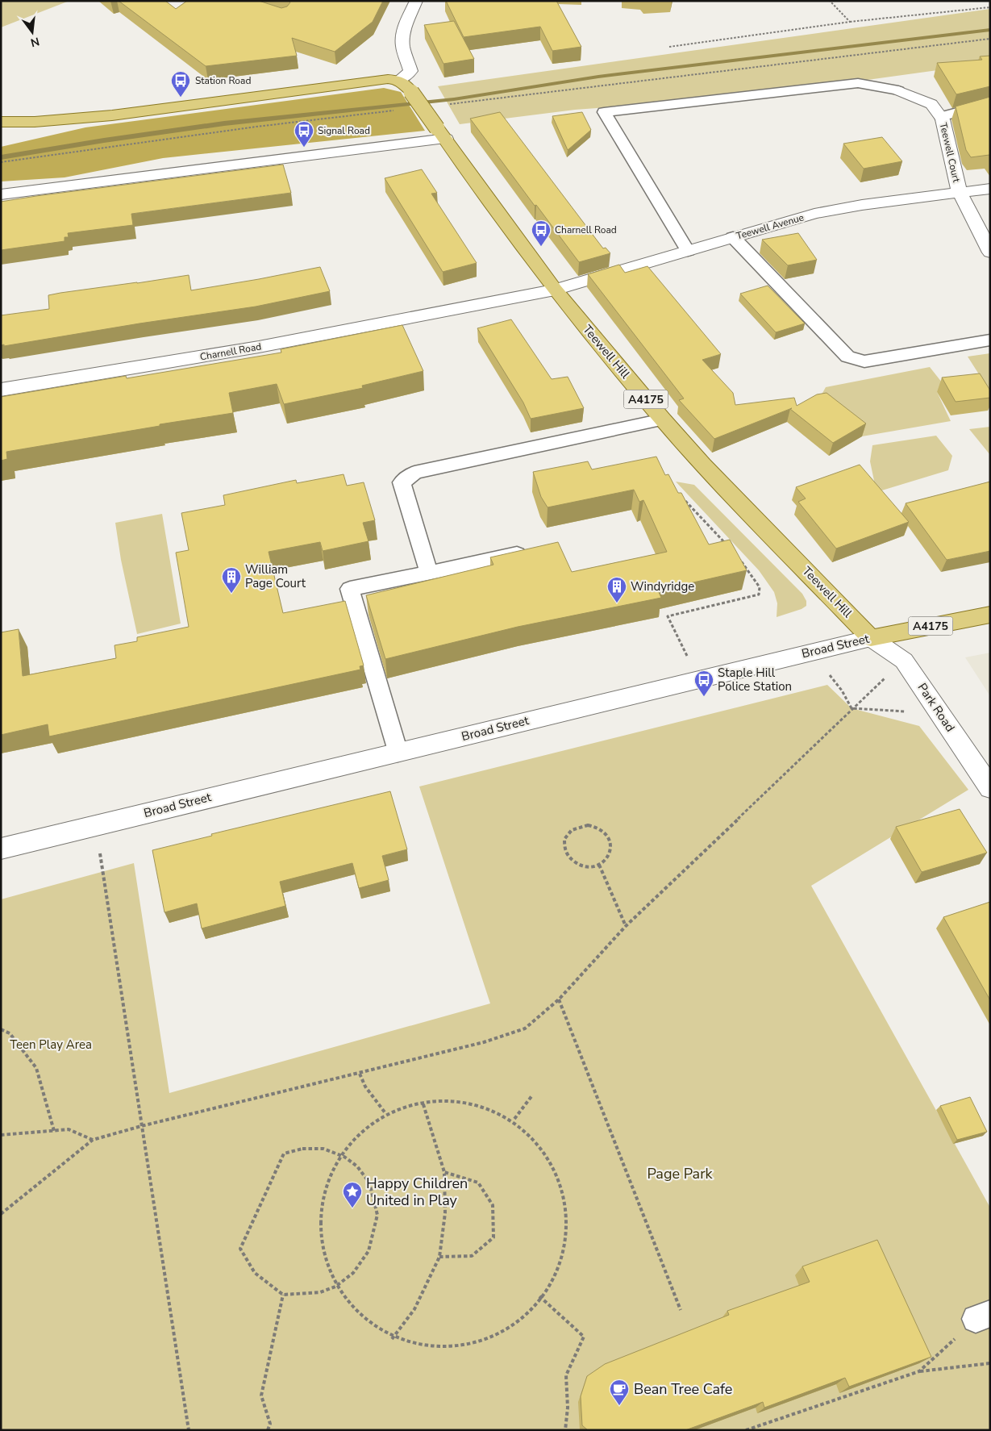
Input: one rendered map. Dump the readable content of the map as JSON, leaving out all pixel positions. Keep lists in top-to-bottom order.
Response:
{
  "streets": {
    "main road": ["Teewell Hill", "A4175", "Broad Street"],
    "street": [
      "Teewell Court",
      "Teewell Avenue",
      "Charnell Road",
      "Park Road"
    ]
  },
  "crossings": [
    ["Teewell Court", "Teewell Avenue"],
    ["Teewell Avenue", "Charnell Road"],
    ["Teewell Avenue", "Teewell Hill"],
    ["Charnell Road", "Teewell Hill"],
    ["Teewell Hill", "Broad Street"],
    ["Teewell Hill", "Park Road"],
    ["Broad Street", "Park Road"]
  ],
  "parks": ["Teen Play Area", "Page Park"],
  "places": {
    "bus stop": [
      "Station Road",
      "Signal Road",
      "Charnell Road",
      "Staple Hill Police Station"
    ],
    "building": ["William Page Court", "Windyridge"],
    "place": ["Happy Children United in Play"],
    "cafe": ["Bean Tree Cafe"]
  },
  "north": "bottom"
}
